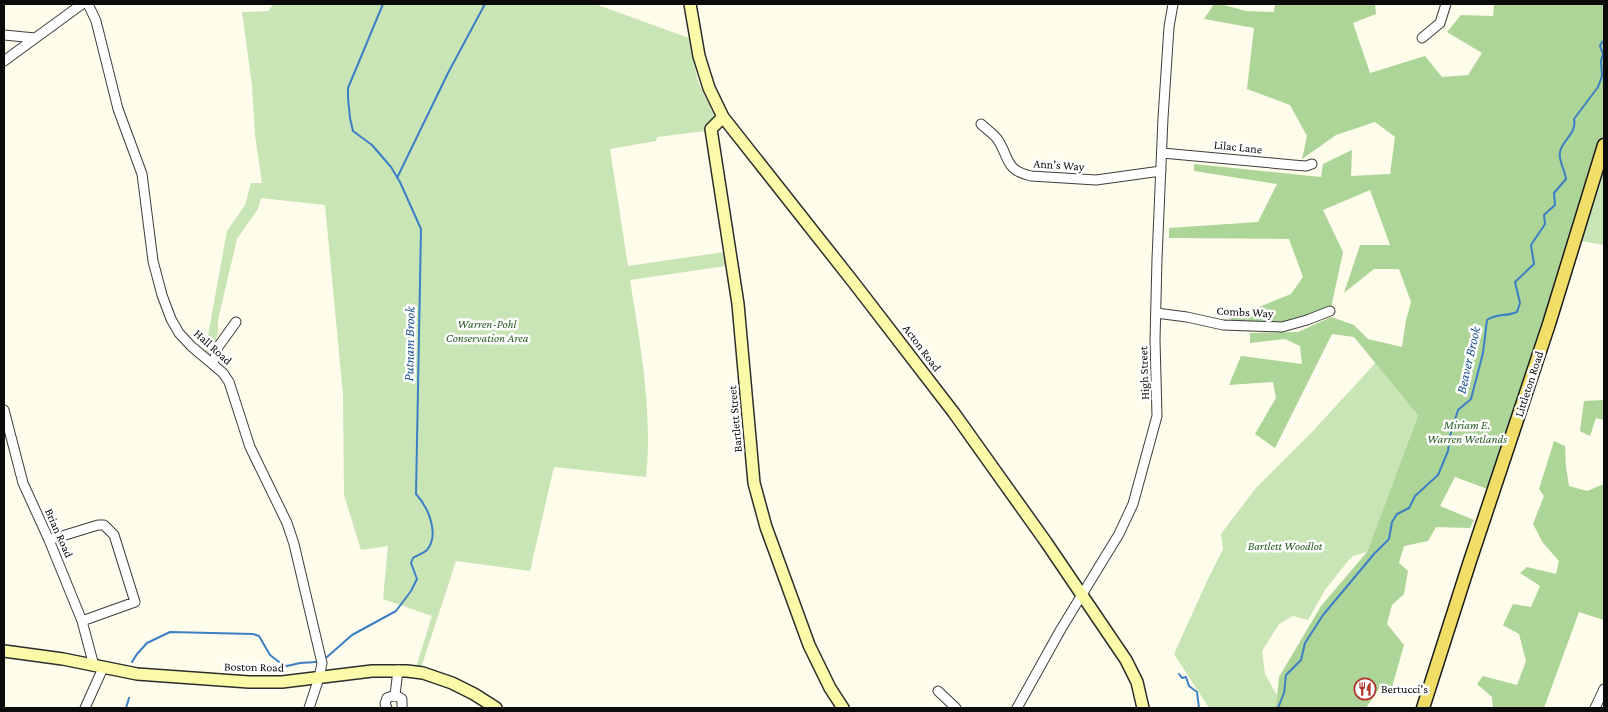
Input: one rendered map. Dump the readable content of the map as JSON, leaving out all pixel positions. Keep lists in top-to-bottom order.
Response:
{
  "streets": {
    "main road": [
      "Acton Road",
      "Littleton Road",
      "Bartlett Street",
      "Boston Road"
    ],
    "street": [
      "Lilac Lane",
      "Ann's Way",
      "Combs Way",
      "Hall Road",
      "High Street",
      "Brian Road"
    ]
  },
  "crossings": [
    ["Lilac Lane", "High Street"],
    ["Ann's Way", "High Street"],
    ["Combs Way", "High Street"],
    ["Hall Road", "Boston Road"],
    ["Acton Road", "High Street"],
    ["Acton Road", "Bartlett Street"],
    ["Brian Road", "Boston Road"]
  ],
  "water": ["Putnam Brook", "Beaver Brook"],
  "parks": ["Warren-Pohl Conservation Area", "Miriam E. Warren Wetlands", "Bartlett Woodlot"],
  "places": {
    "restaurant": ["Bertucci's"]
  }
}
